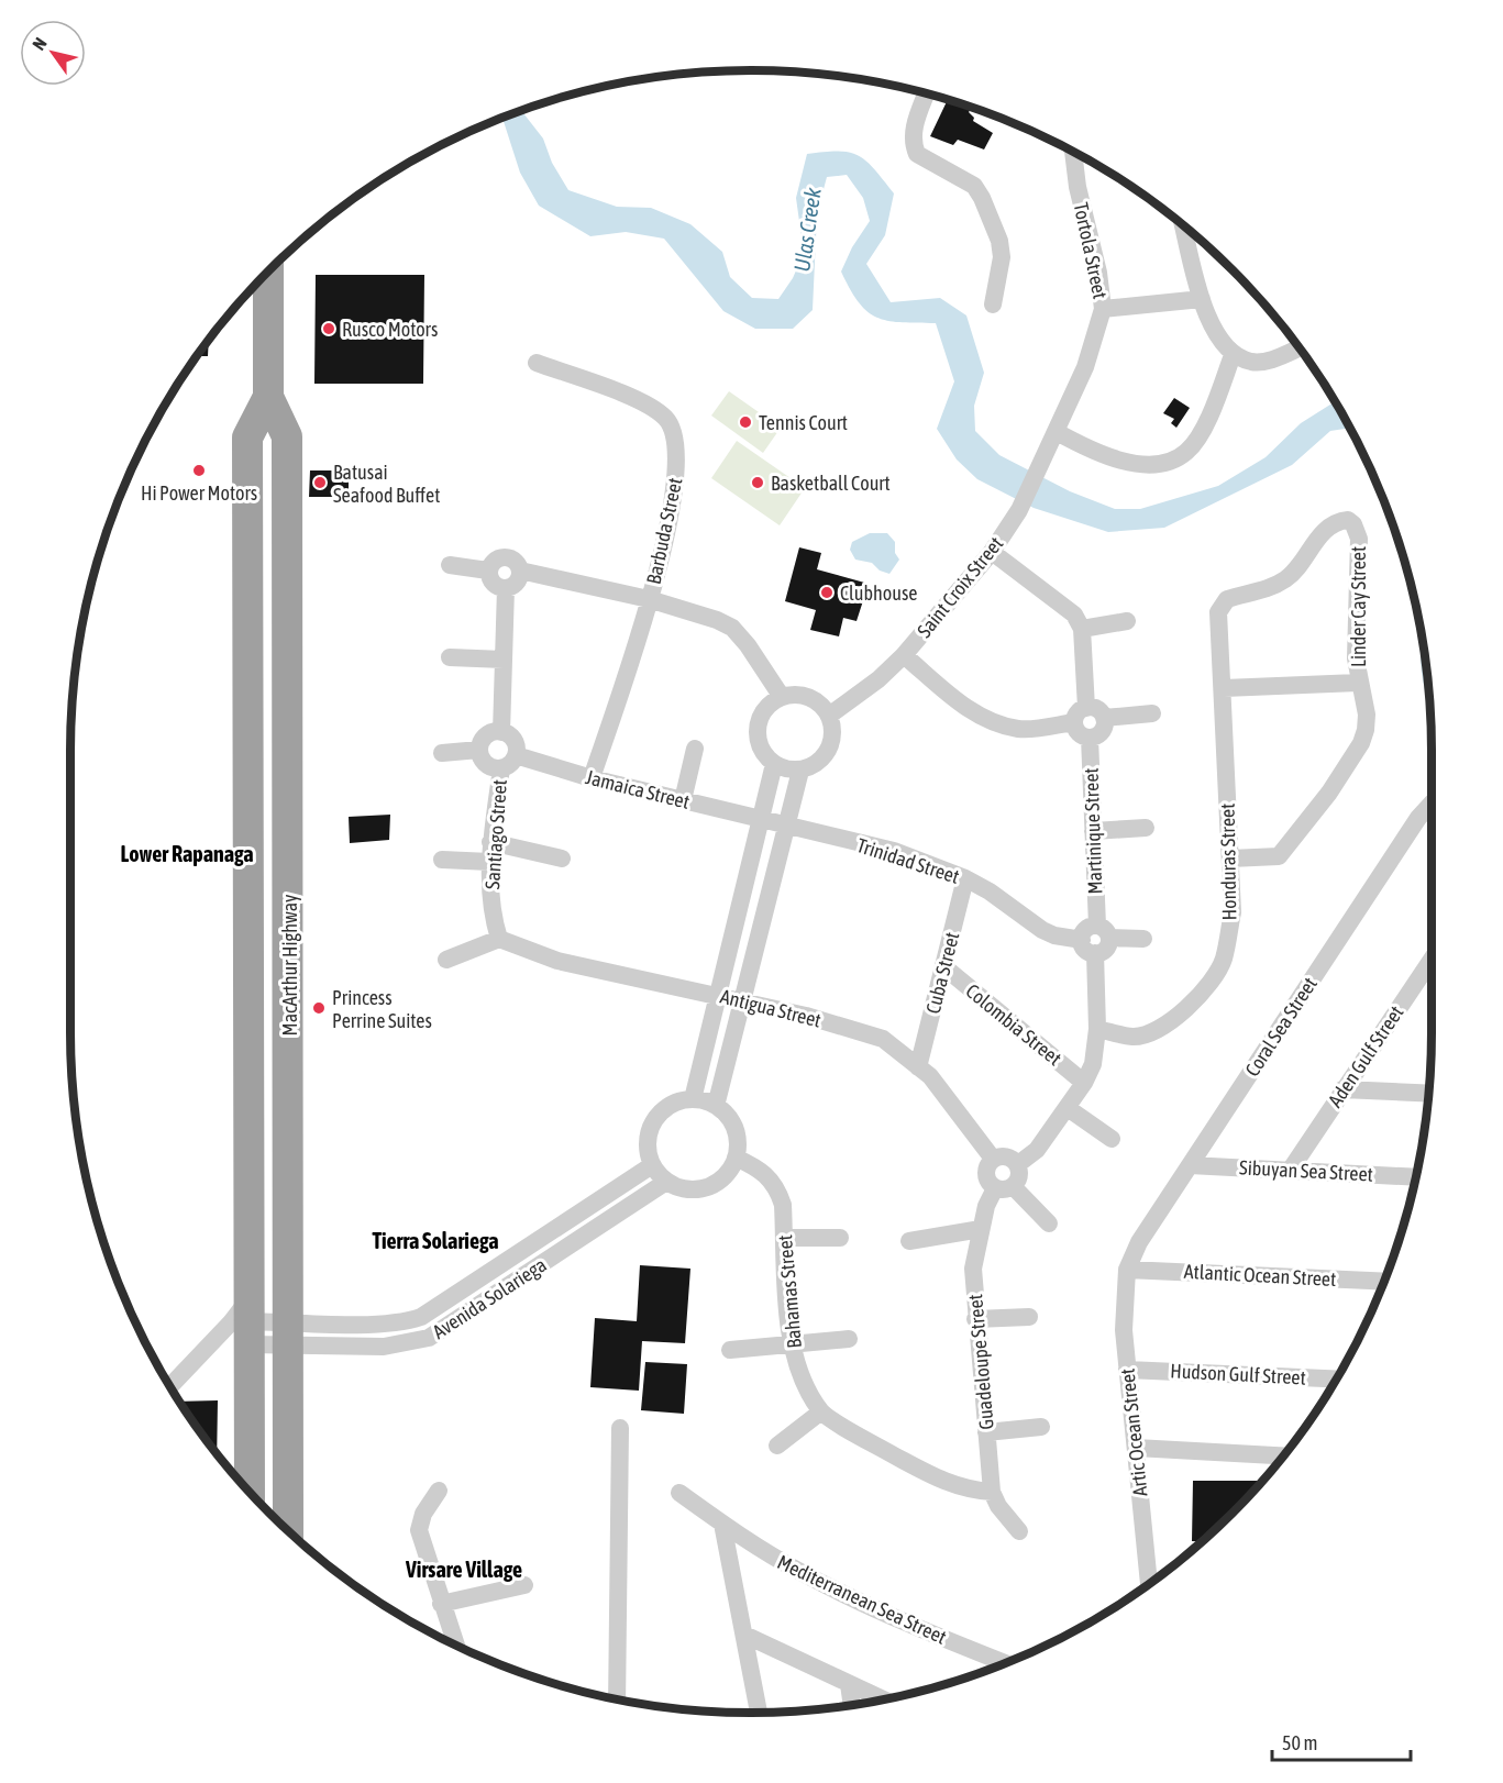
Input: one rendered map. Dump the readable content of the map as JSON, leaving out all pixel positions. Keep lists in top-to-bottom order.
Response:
{
  "streets": {
    "highway": ["MacArthur Highway"],
    "street": [
      "Tortola Street",
      "Barbuda Street",
      "Saint Croix Street",
      "Linder Cay Street",
      "Jamaica Street",
      "Martinique Street",
      "Santiago Street",
      "Trinidad Street",
      "Honduras Street",
      "Cuba Street",
      "Antigua Street",
      "Colombia Street",
      "Coral Sea Street",
      "Aden Gulf Street",
      "Sibuyan Sea Street",
      "Atlantic Ocean Street",
      "Bahamas Street",
      "Avenida Solariega",
      "Guadeloupe Street",
      "Hudson Gulf Street",
      "Artic Ocean Street",
      "Mediterranean Sea Street"
    ]
  },
  "crossings": [
    ["Tortola Street", "Saint Croix Street"],
    ["Barbuda Street", "Jamaica Street"],
    ["Linder Cay Street", "Honduras Street"],
    ["Jamaica Street", "Santiago Street"],
    ["Jamaica Street", "Trinidad Street"],
    ["Santiago Street", "Antigua Street"],
    ["Trinidad Street", "Cuba Street"],
    ["MacArthur Highway", "Avenida Solariega"],
    ["Cuba Street", "Antigua Street"],
    ["Cuba Street", "Colombia Street"],
    ["Antigua Street", "Guadeloupe Street"],
    ["Coral Sea Street", "Sibuyan Sea Street"],
    ["Coral Sea Street", "Atlantic Ocean Street"],
    ["Coral Sea Street", "Artic Ocean Street"],
    ["Aden Gulf Street", "Sibuyan Sea Street"],
    ["Atlantic Ocean Street", "Artic Ocean Street"],
    ["Bahamas Street", "Avenida Solariega"],
    ["Bahamas Street", "Guadeloupe Street"],
    ["Hudson Gulf Street", "Artic Ocean Street"]
  ],
  "districts": ["Lower Rapanaga", "Tierra Solariega", "Virsare Village"],
  "water": ["Ulas Creek"],
  "places": [
    "Rusco Motors",
    "Tennis Court",
    "Hi Power Motors",
    "Batusai Seafood Buffet",
    "Basketball Court",
    "Clubhouse",
    "Princess Perrine Suites"
  ],
  "scale_bar": "50 m",
  "north": "top left"
}
